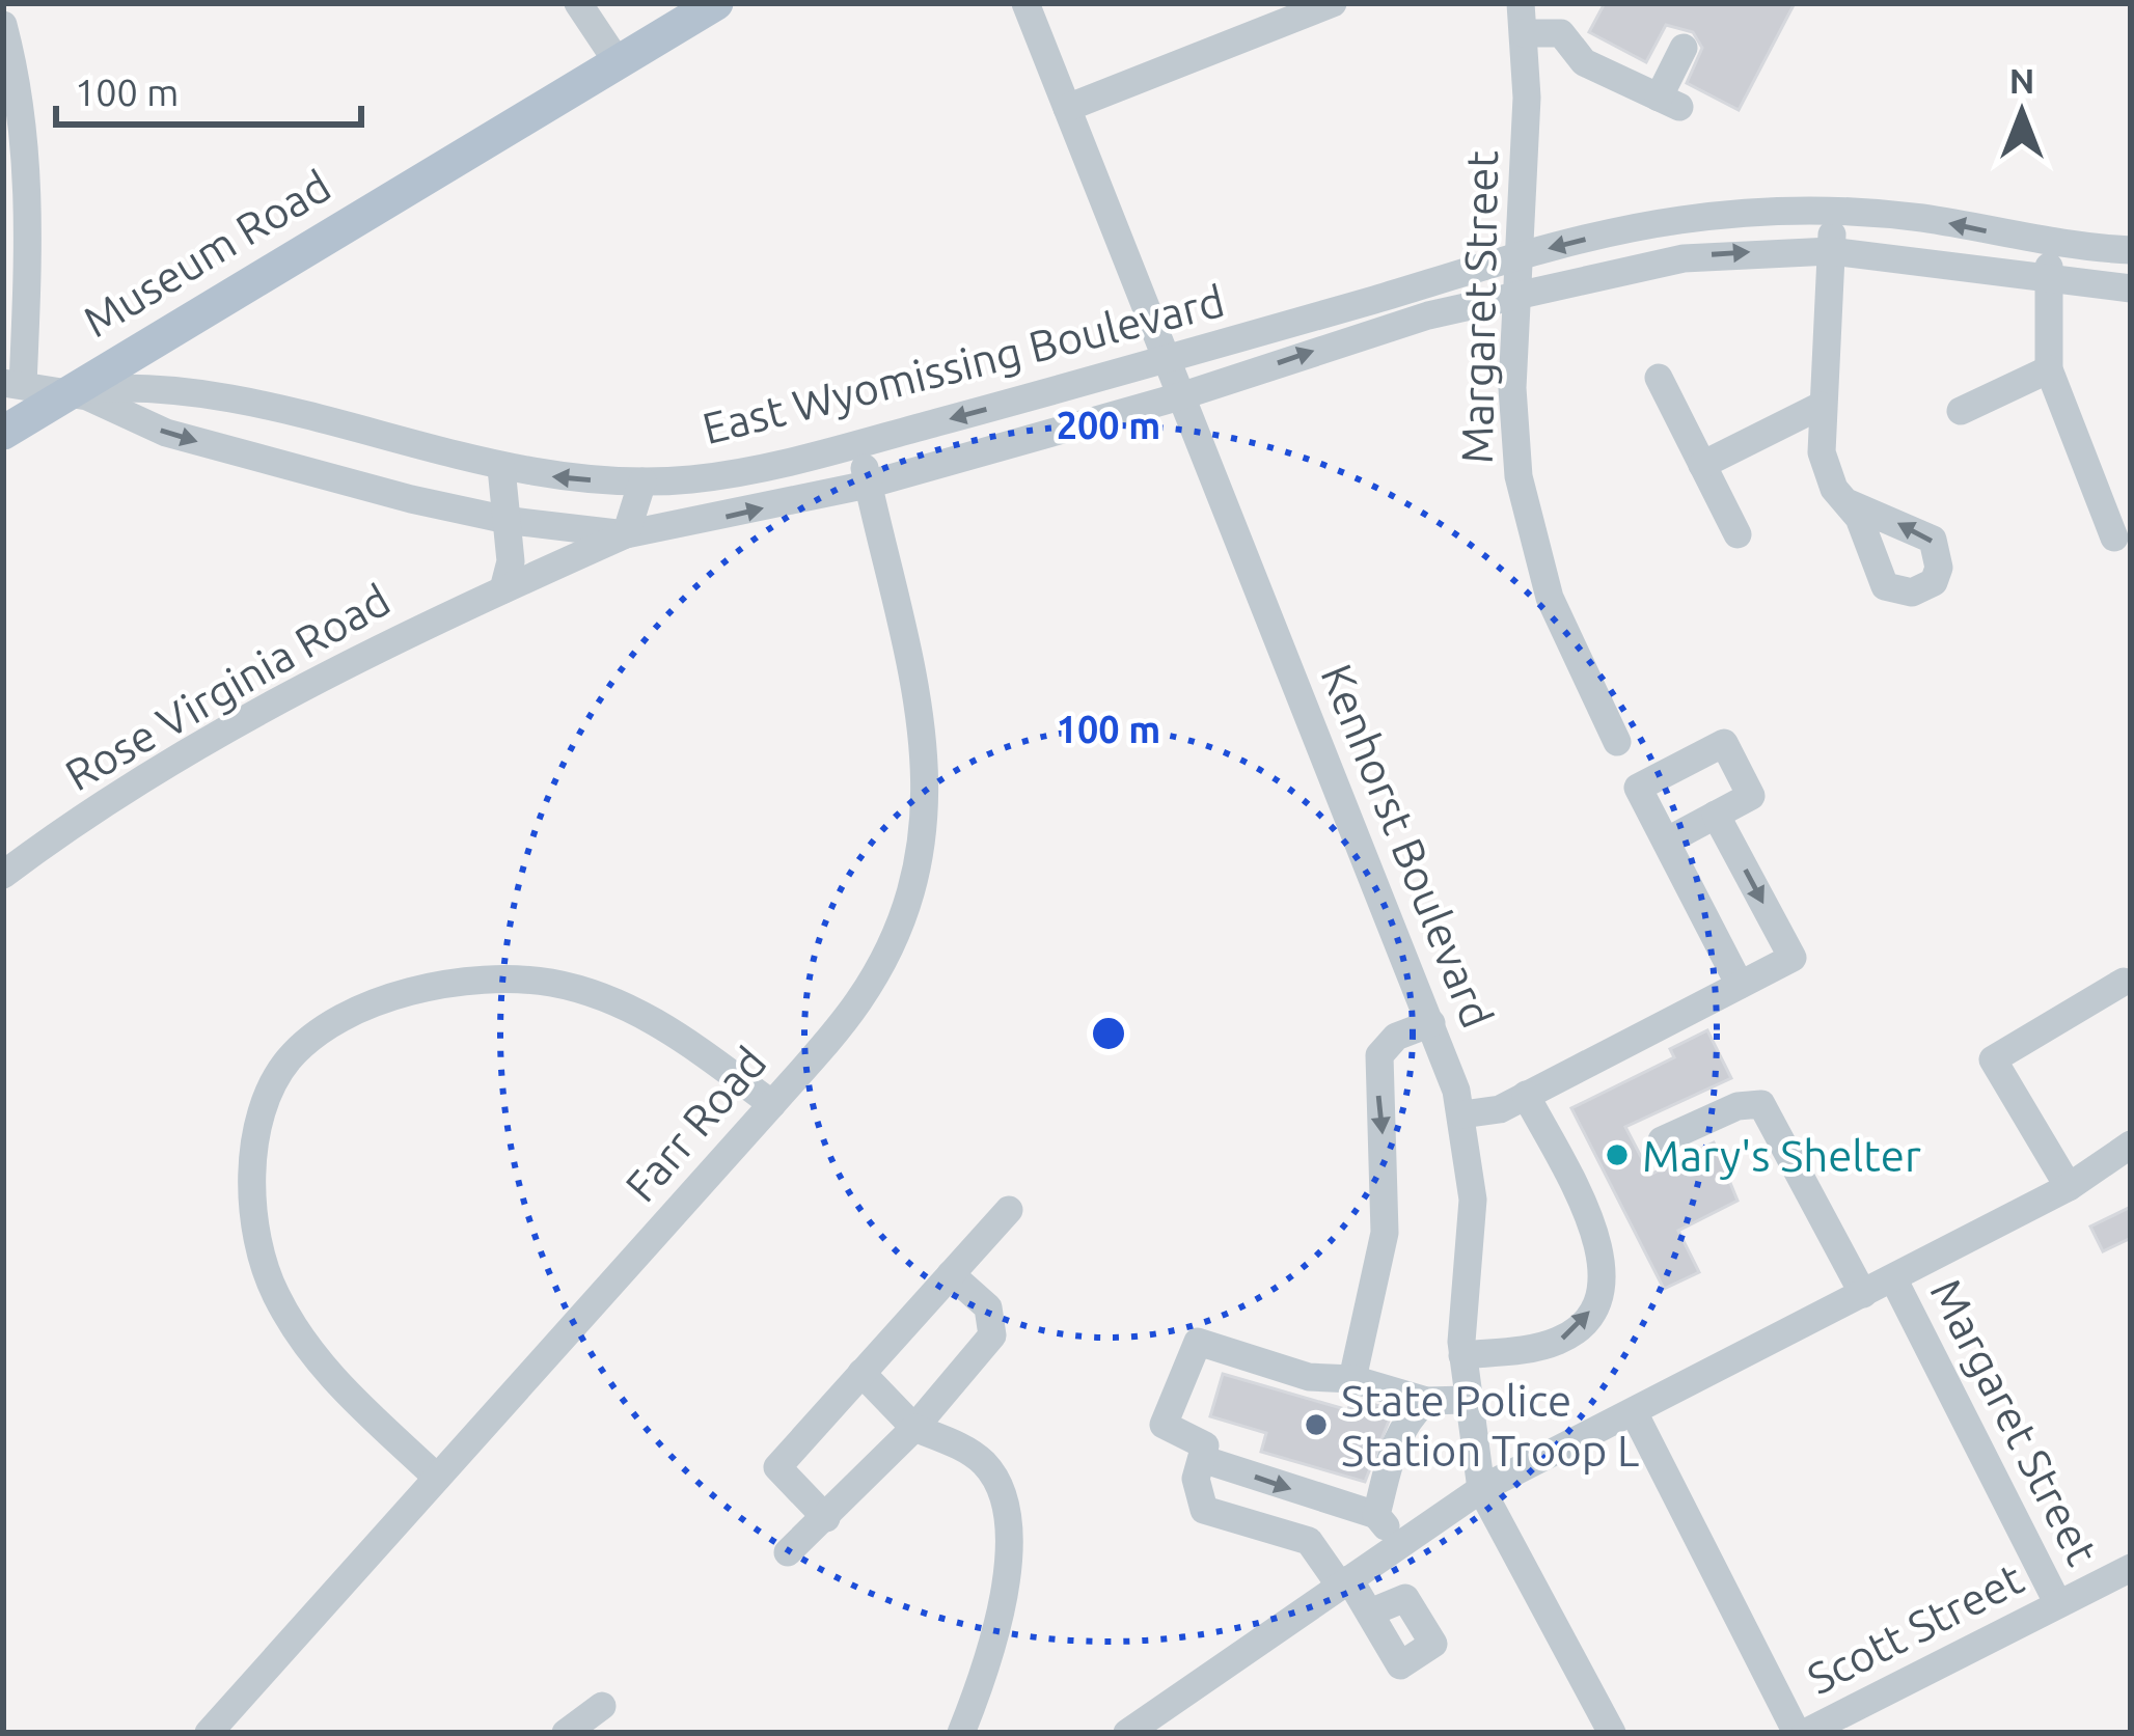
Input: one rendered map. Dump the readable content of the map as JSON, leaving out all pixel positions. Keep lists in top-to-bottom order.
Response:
{
  "streets": {
    "main road": ["Museum Road"],
    "street": [
      "Margaret Street",
      "East Wyomissing Boulevard",
      "Rose Virginia Road",
      "Kenhorst Boulevard",
      "Farr Road",
      "Scott Street"
    ]
  },
  "crossings": [
    ["Museum Road", "East Wyomissing Boulevard"],
    ["Margaret Street", "East Wyomissing Boulevard"],
    ["Margaret Street", "Scott Street"],
    ["East Wyomissing Boulevard", "Rose Virginia Road"],
    ["East Wyomissing Boulevard", "Kenhorst Boulevard"],
    ["East Wyomissing Boulevard", "Farr Road"]
  ],
  "places": ["Mary's Shelter", "State Police Station Troop L"],
  "scale_bar": "100 m",
  "north": "top",
  "rings": ["200 m", "100 m"]
}
